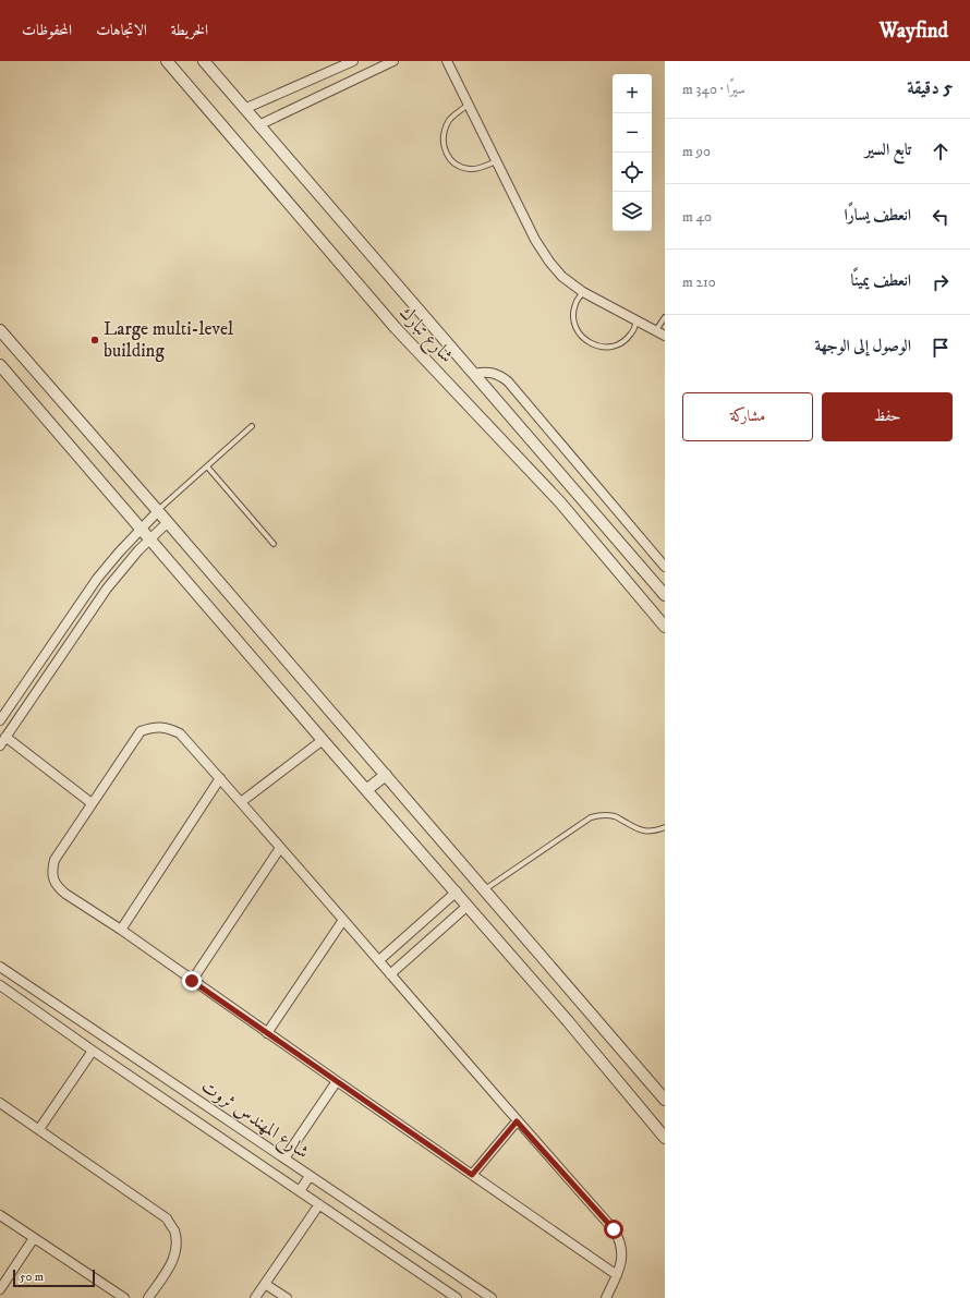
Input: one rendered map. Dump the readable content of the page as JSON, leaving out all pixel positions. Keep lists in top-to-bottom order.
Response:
{
  "streets": {
    "street": ["شارع تبارك", "شارع المهندس ثروت"]
  },
  "places": ["Large multi-level building"],
  "scale_bar": "50 m",
  "page": {
    "header": "Wayfind",
    "nav": ["الخريطة", "الاتجاهات", "المحفوظات"],
    "heading": ["5 دقيقة", "سيرًا · 340 m"],
    "map_buttons": ["+", "−"],
    "list": [
      ["تابع السير", "90 m"],
      ["انعطف يسارًا", "40 m"],
      ["انعطف يمينًا", "210 m"],
      "الوصول إلى الوجهة"
    ],
    "buttons": ["حفظ", "مشاركة"],
    "scale": "50 m"
  }
}
